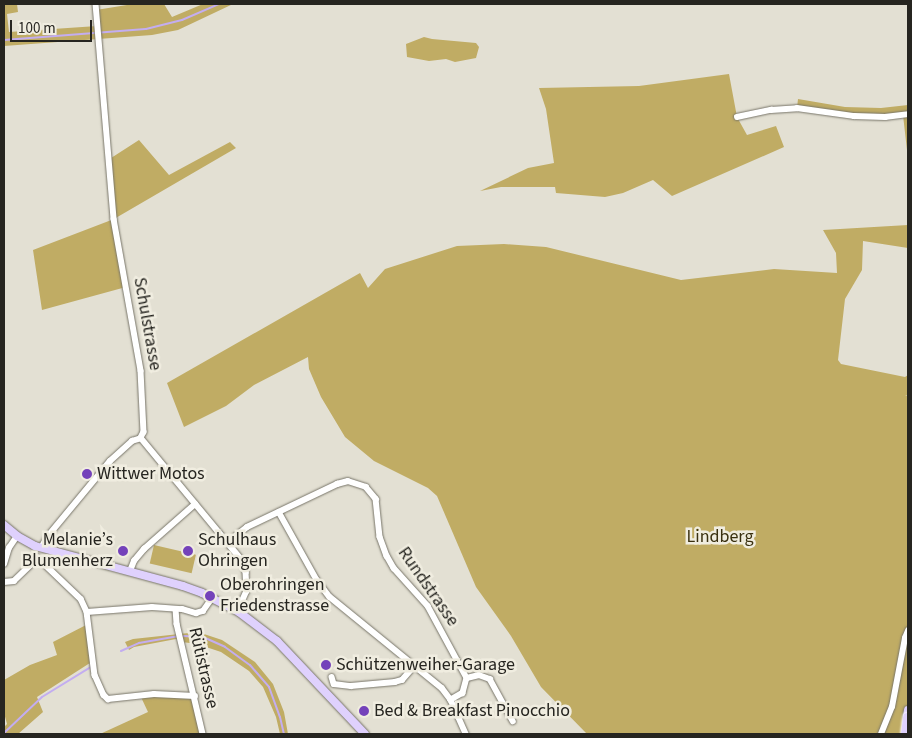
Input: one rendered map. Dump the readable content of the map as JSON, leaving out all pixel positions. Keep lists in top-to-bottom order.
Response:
{
  "streets": {
    "street": ["Schulstrasse", "Rundstrasse", "Rütistrasse"]
  },
  "parks": ["Lindberg"],
  "places": [
    "Wittwer Motos",
    "Melanie’s Blumenherz",
    "Schulhaus Ohringen",
    "Oberohringen Friedenstrasse",
    "Schützenweiher-Garage",
    "Bed & Breakfast Pinocchio"
  ],
  "scale_bar": "100 m"
}
